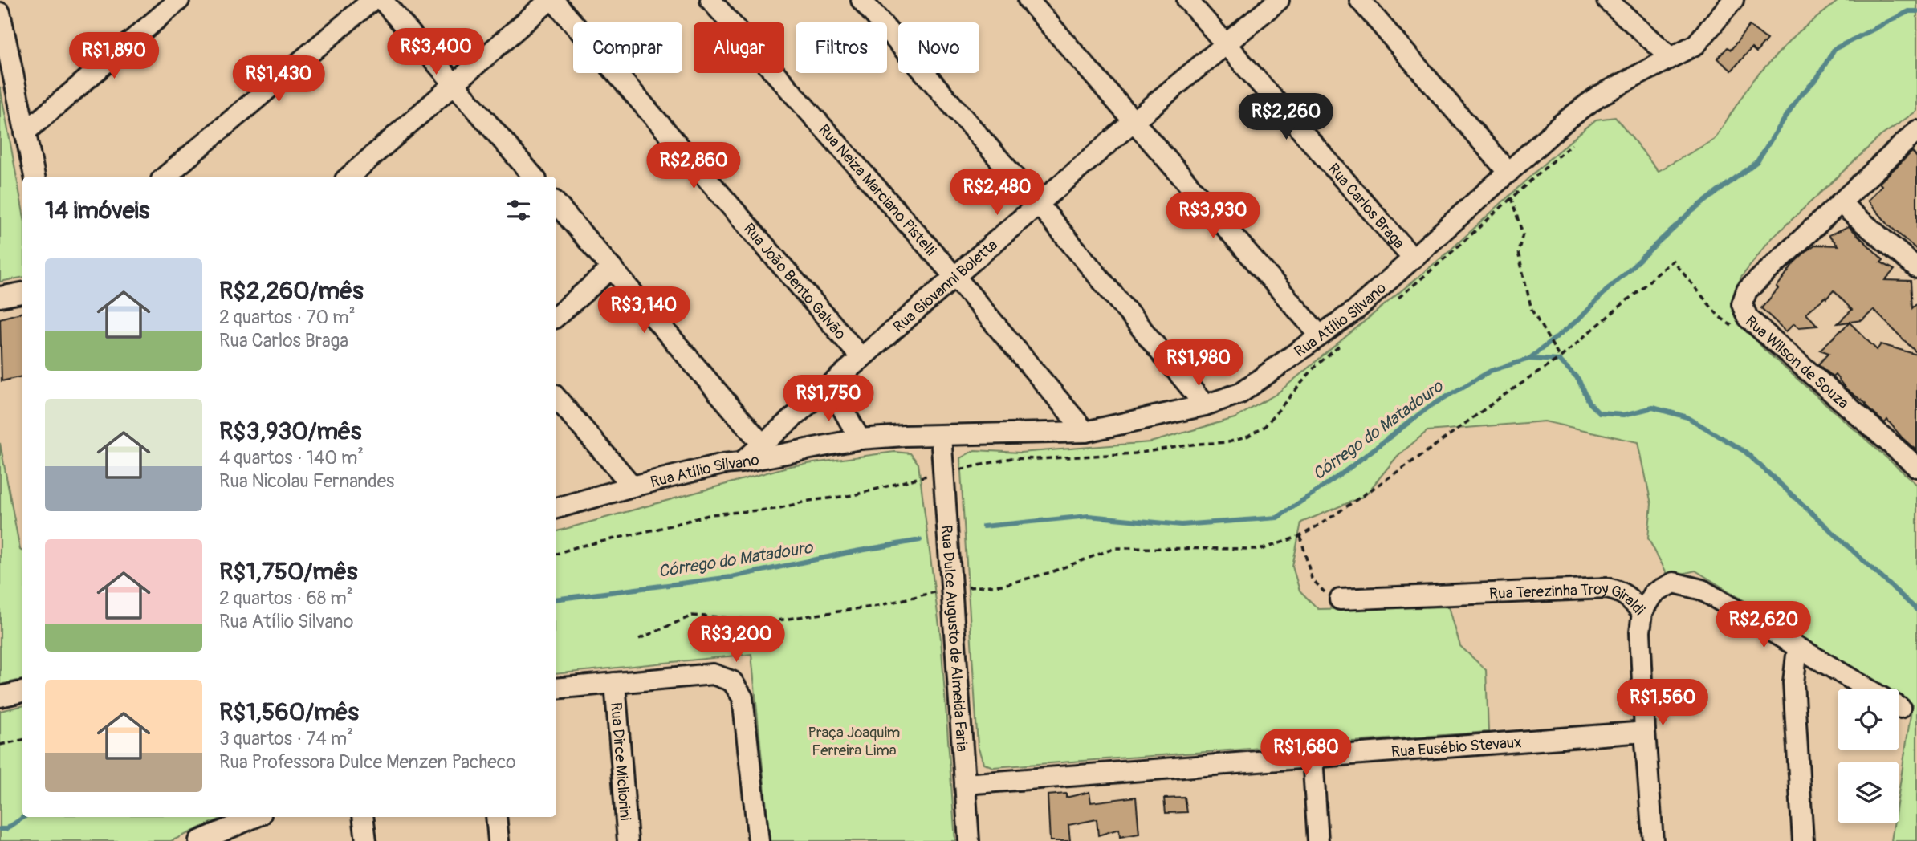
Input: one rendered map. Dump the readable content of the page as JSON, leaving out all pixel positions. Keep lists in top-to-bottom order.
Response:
{
  "streets": {
    "street": [
      "Rua Neiza Marciano Pistelli",
      "Rua Carlos Braga",
      "Rua João Bento Galvão",
      "Rua Giovanni Boletta",
      "Rua Atílio Silvano",
      "Rua Wilson de Souza",
      "Rua Terezinha Troy Giraldi",
      "Rua Dulce Augusto de Almeida Faria",
      "Rua Eusébio Stevaux",
      "Rua Dirce Micliorini"
    ]
  },
  "crossings": [
    ["Rua Neiza Marciano Pistelli", "Rua Giovanni Boletta"],
    ["Rua Neiza Marciano Pistelli", "Rua Atílio Silvano"],
    ["Rua Carlos Braga", "Rua Giovanni Boletta"],
    ["Rua Carlos Braga", "Rua Atílio Silvano"],
    ["Rua João Bento Galvão", "Rua Giovanni Boletta"],
    ["Rua Giovanni Boletta", "Rua Atílio Silvano"],
    ["Rua Atílio Silvano", "Rua Dulce Augusto de Almeida Faria"],
    ["Rua Dulce Augusto de Almeida Faria", "Rua Eusébio Stevaux"]
  ],
  "water": ["Córrego do Matadouro"],
  "parks": ["Praça Joaquim Ferreira Lima"],
  "page": {
    "chip": [
      "Comprar",
      "Alugar",
      "Filtros",
      "Novo"
    ],
    "price": [
      "R$3,400",
      "R$1,890",
      "R$1,430",
      "R$2,260",
      "R$2,860",
      "R$2,480",
      "R$3,930",
      "R$3,140",
      "R$1,980",
      "R$1,750",
      "R$2,620",
      "R$3,200",
      "R$1,560",
      "R$1,680"
    ],
    "heading": "14 imóveis",
    "list": [
      {
        "name": "R$2,260/mês",
        "note": "2 quartos · 70 m² · Rua Carlos Braga"
      },
      {
        "name": "R$3,930/mês",
        "note": "4 quartos · 140 m² · Rua Nicolau Fernandes"
      },
      {
        "name": "R$1,750/mês",
        "note": "2 quartos · 68 m² · Rua Atílio Silvano"
      },
      {
        "name": "R$1,560/mês",
        "note": "3 quartos · 74 m² · Rua Professora Dulce Menzen Pacheco"
      }
    ]
  }
}
